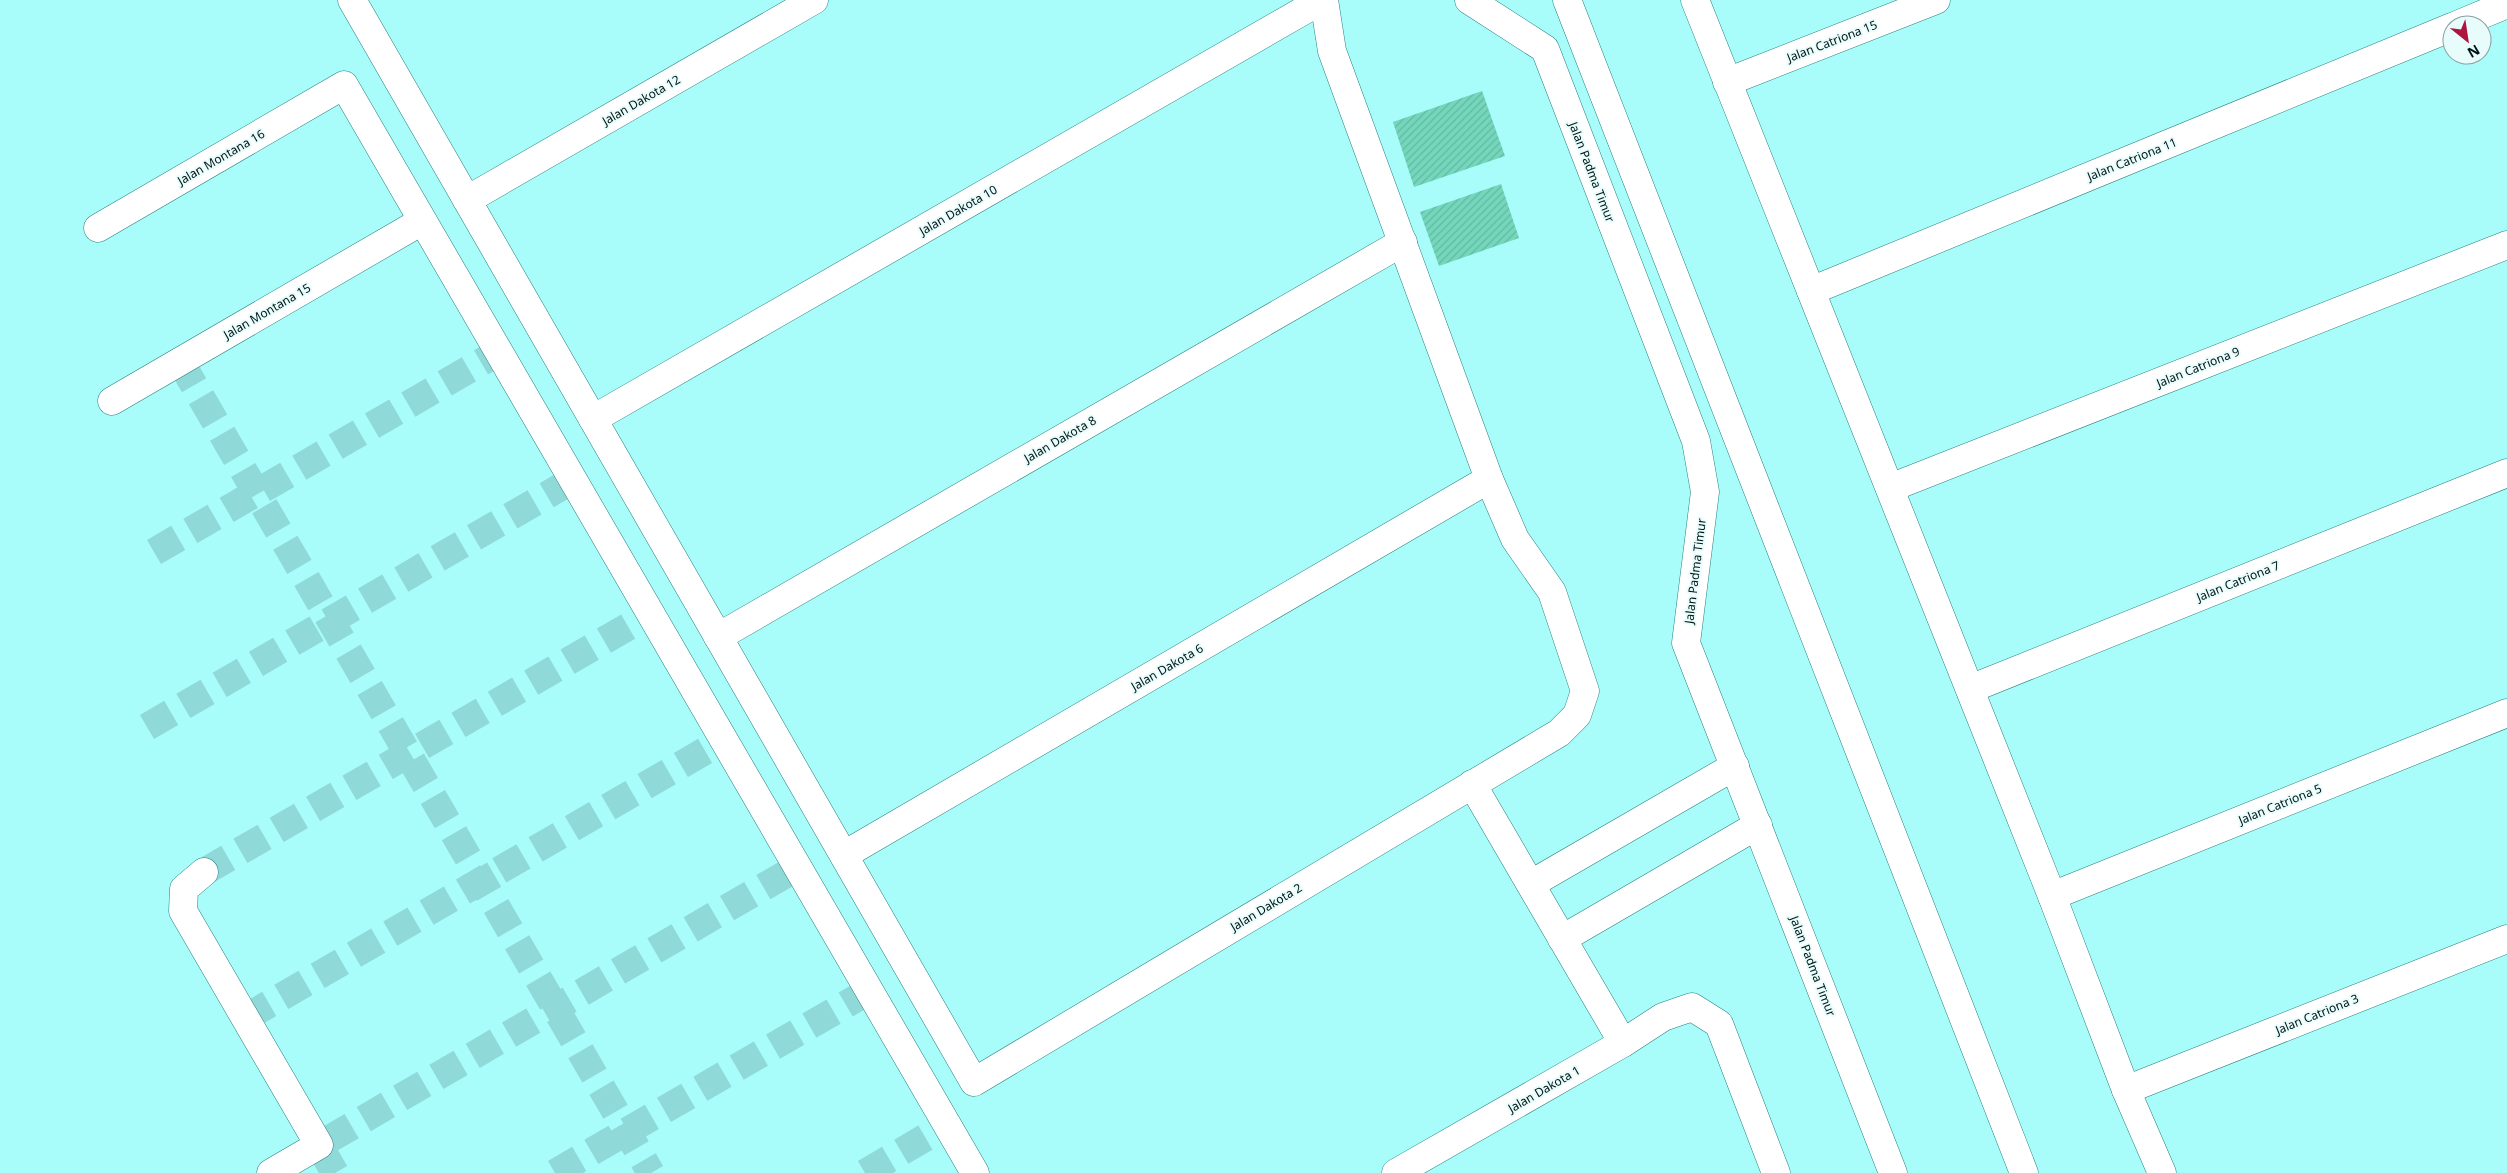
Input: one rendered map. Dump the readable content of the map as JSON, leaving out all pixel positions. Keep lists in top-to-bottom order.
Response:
{
  "streets": {
    "street": [
      "Jalan Catriona 15",
      "Jalan Dakota 12",
      "Jalan Montana 16",
      "Jalan Catriona 11",
      "Jalan Padma Timur",
      "Jalan Dakota 10",
      "Jalan Montana 15",
      "Jalan Catriona 9",
      "Jalan Dakota 8",
      "Jalan Catriona 7",
      "Jalan Dakota 6",
      "Jalan Catriona 5",
      "Jalan Dakota 2",
      "Jalan Catriona 3",
      "Jalan Dakota 1"
    ]
  },
  "crossings": [
    ["Jalan Montana 16", "Jalan Montana 15"],
    ["Jalan Dakota 10", "Jalan Dakota 2"],
    ["Jalan Dakota 8", "Jalan Dakota 2"],
    ["Jalan Dakota 6", "Jalan Dakota 2"]
  ],
  "north": "bottom right"
}
